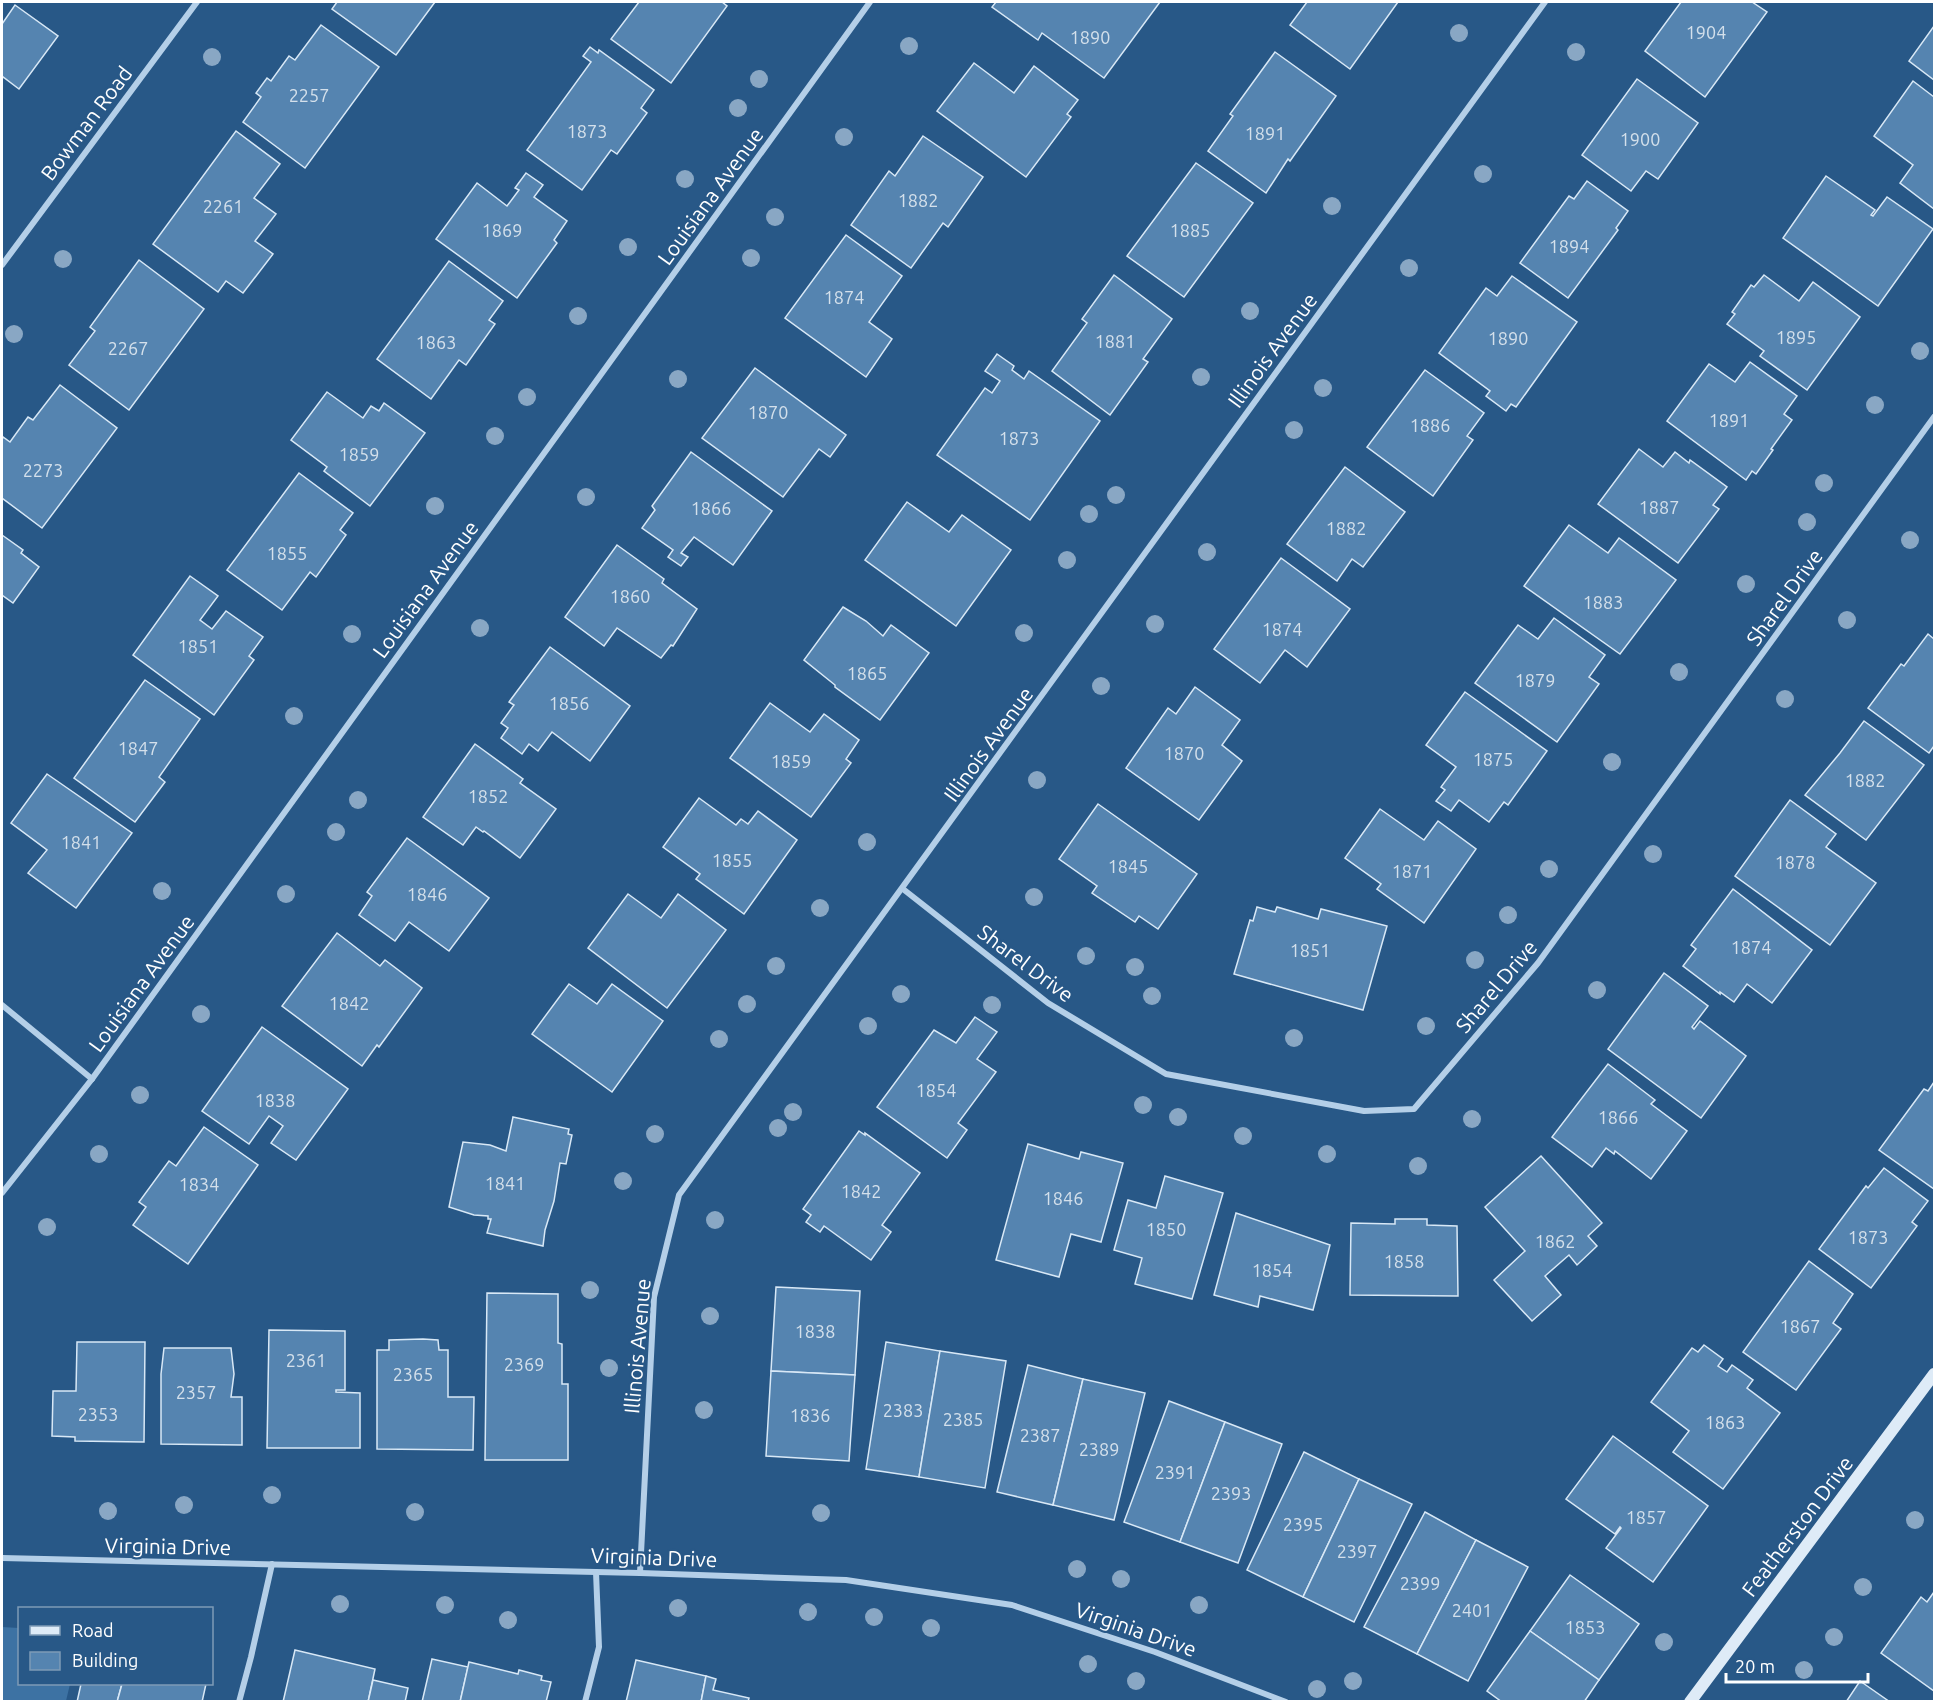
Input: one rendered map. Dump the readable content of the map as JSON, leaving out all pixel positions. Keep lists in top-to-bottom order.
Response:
{
  "streets": {
    "street": [
      "Bowman Road",
      "Louisiana Avenue",
      "Illinois Avenue",
      "Sharel Drive",
      "Featherston Drive",
      "Virginia Drive"
    ]
  },
  "crossings": [
    ["Illinois Avenue", "Sharel Drive"],
    ["Illinois Avenue", "Virginia Drive"]
  ],
  "house_numbers": [
    "1904",
    "1890",
    "2257",
    "1873",
    "1891",
    "1900",
    "1882",
    "2261",
    "1869",
    "1885",
    "1894",
    "1874",
    "1895",
    "1890",
    "1881",
    "1863",
    "2267",
    "1870",
    "1891",
    "1886",
    "1873",
    "1859",
    "2273",
    "1887",
    "1866",
    "1882",
    "1855",
    "1860",
    "1883",
    "1874",
    "1851",
    "1865",
    "1879",
    "1856",
    "1847",
    "1870",
    "1875",
    "1859",
    "1882",
    "1852",
    "1841",
    "1855",
    "1878",
    "1845",
    "1871",
    "1846",
    "1874",
    "1851",
    "1842",
    "1854",
    "1838",
    "1866",
    "1841",
    "1834",
    "1842",
    "1846",
    "1850",
    "1873",
    "1862",
    "1858",
    "1854",
    "1867",
    "1838",
    "2361",
    "2369",
    "2365",
    "2357",
    "2383",
    "2353",
    "1836",
    "2385",
    "1863",
    "2387",
    "2389",
    "2391",
    "2393",
    "1857",
    "2395",
    "2397",
    "2399",
    "2401",
    "1853"
  ],
  "legend": ["Road", "Building"],
  "scale_bar": "20 m"
}
